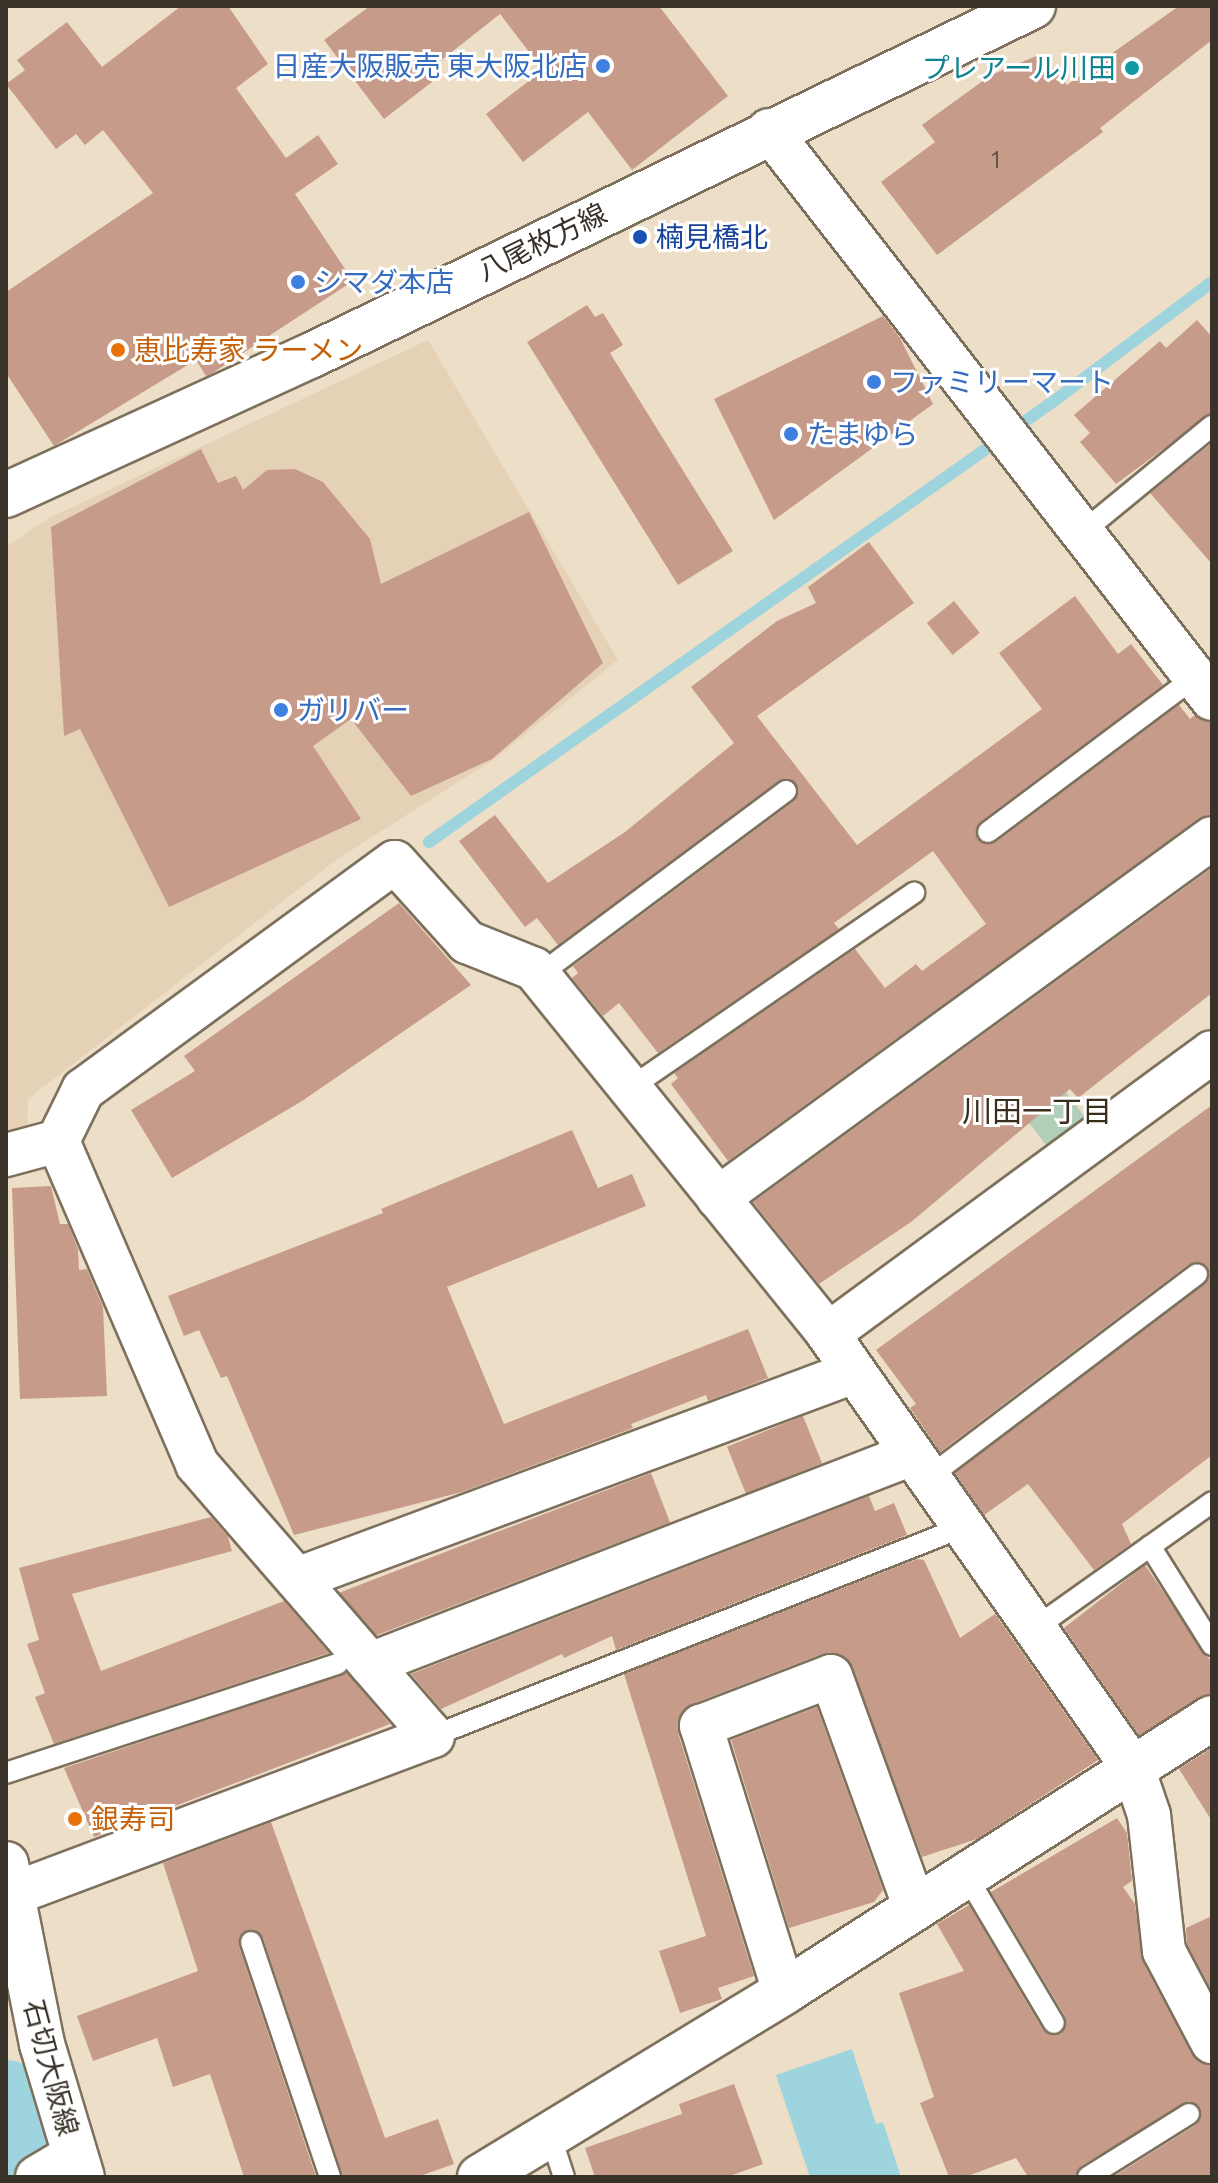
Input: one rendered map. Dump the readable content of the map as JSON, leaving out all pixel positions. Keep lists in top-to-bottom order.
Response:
{
  "streets": {
    "main road": ["八尾枚方線", "石切大阪線"]
  },
  "districts": ["川田一丁目"],
  "places": [
    "日産大阪販売 東大阪北店",
    "プレアール川田",
    "楠見橋北",
    "シマダ本店",
    "恵比寿家 ラーメン",
    "ファミリーマート",
    "たまゆら",
    "ガリバー",
    "銀寿司"
  ],
  "house_numbers": ["1"]
}
